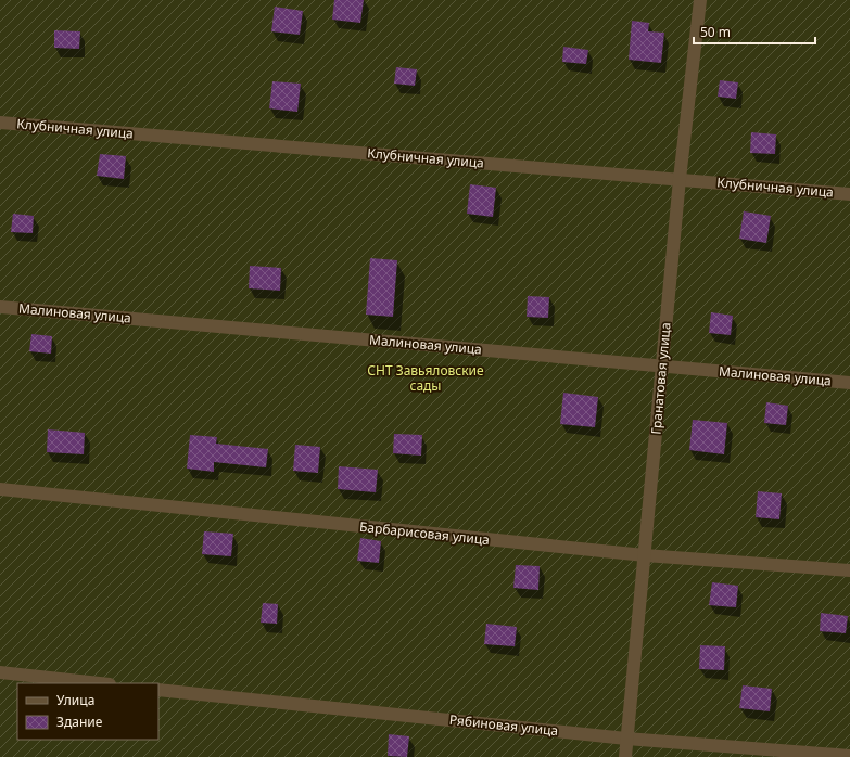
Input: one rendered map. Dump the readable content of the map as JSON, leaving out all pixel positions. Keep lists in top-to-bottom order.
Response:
{
  "streets": {
    "street": [
      "Клубничная улица",
      "Малиновая улица",
      "Гранатовая улица",
      "Барбарисовая улица",
      "Рябиновая улица"
    ]
  },
  "crossings": [
    ["Клубничная улица", "Гранатовая улица"],
    ["Малиновая улица", "Гранатовая улица"],
    ["Гранатовая улица", "Барбарисовая улица"],
    ["Гранатовая улица", "Рябиновая улица"]
  ],
  "parks": ["СНТ Завьяловские сады"],
  "legend": ["Улица", "Здание"],
  "scale_bar": "50 m"
}
